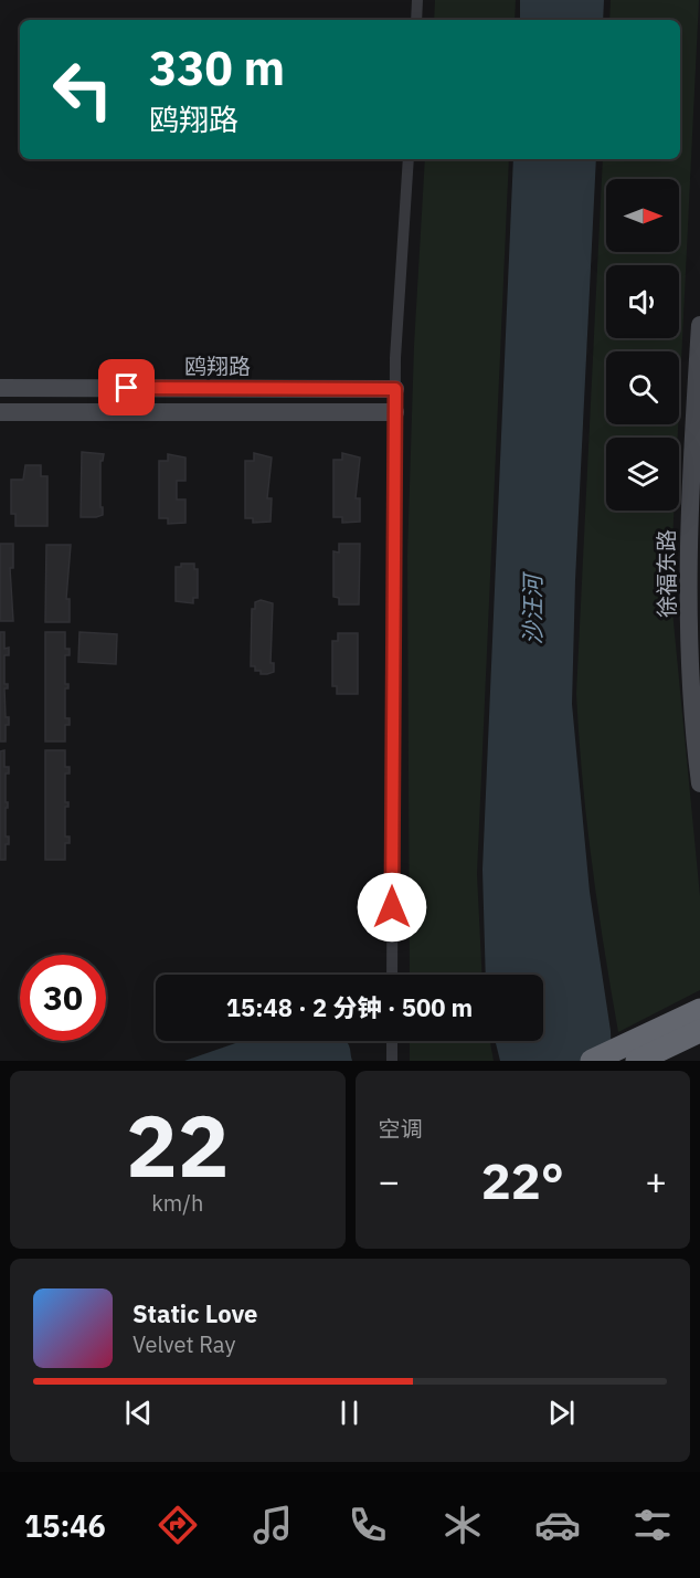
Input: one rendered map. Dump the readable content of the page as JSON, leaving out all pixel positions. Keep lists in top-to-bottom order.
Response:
{
  "streets": {
    "street": ["鸥翔路", "徐福东路"]
  },
  "water": ["沙汪河"],
  "north": "right",
  "page": {
    "turn": ["330 m", "鸥翔路"],
    "limit": "30",
    "trip": "15:48 · 2 分钟 · 500 m",
    "tile": [
      ["22", "km/h"],
      "空调"
    ],
    "heat": ["−", "22°", "+"],
    "song": ["Static Love", "Velvet Ray"],
    "tabs": "15:46"
  }
}
